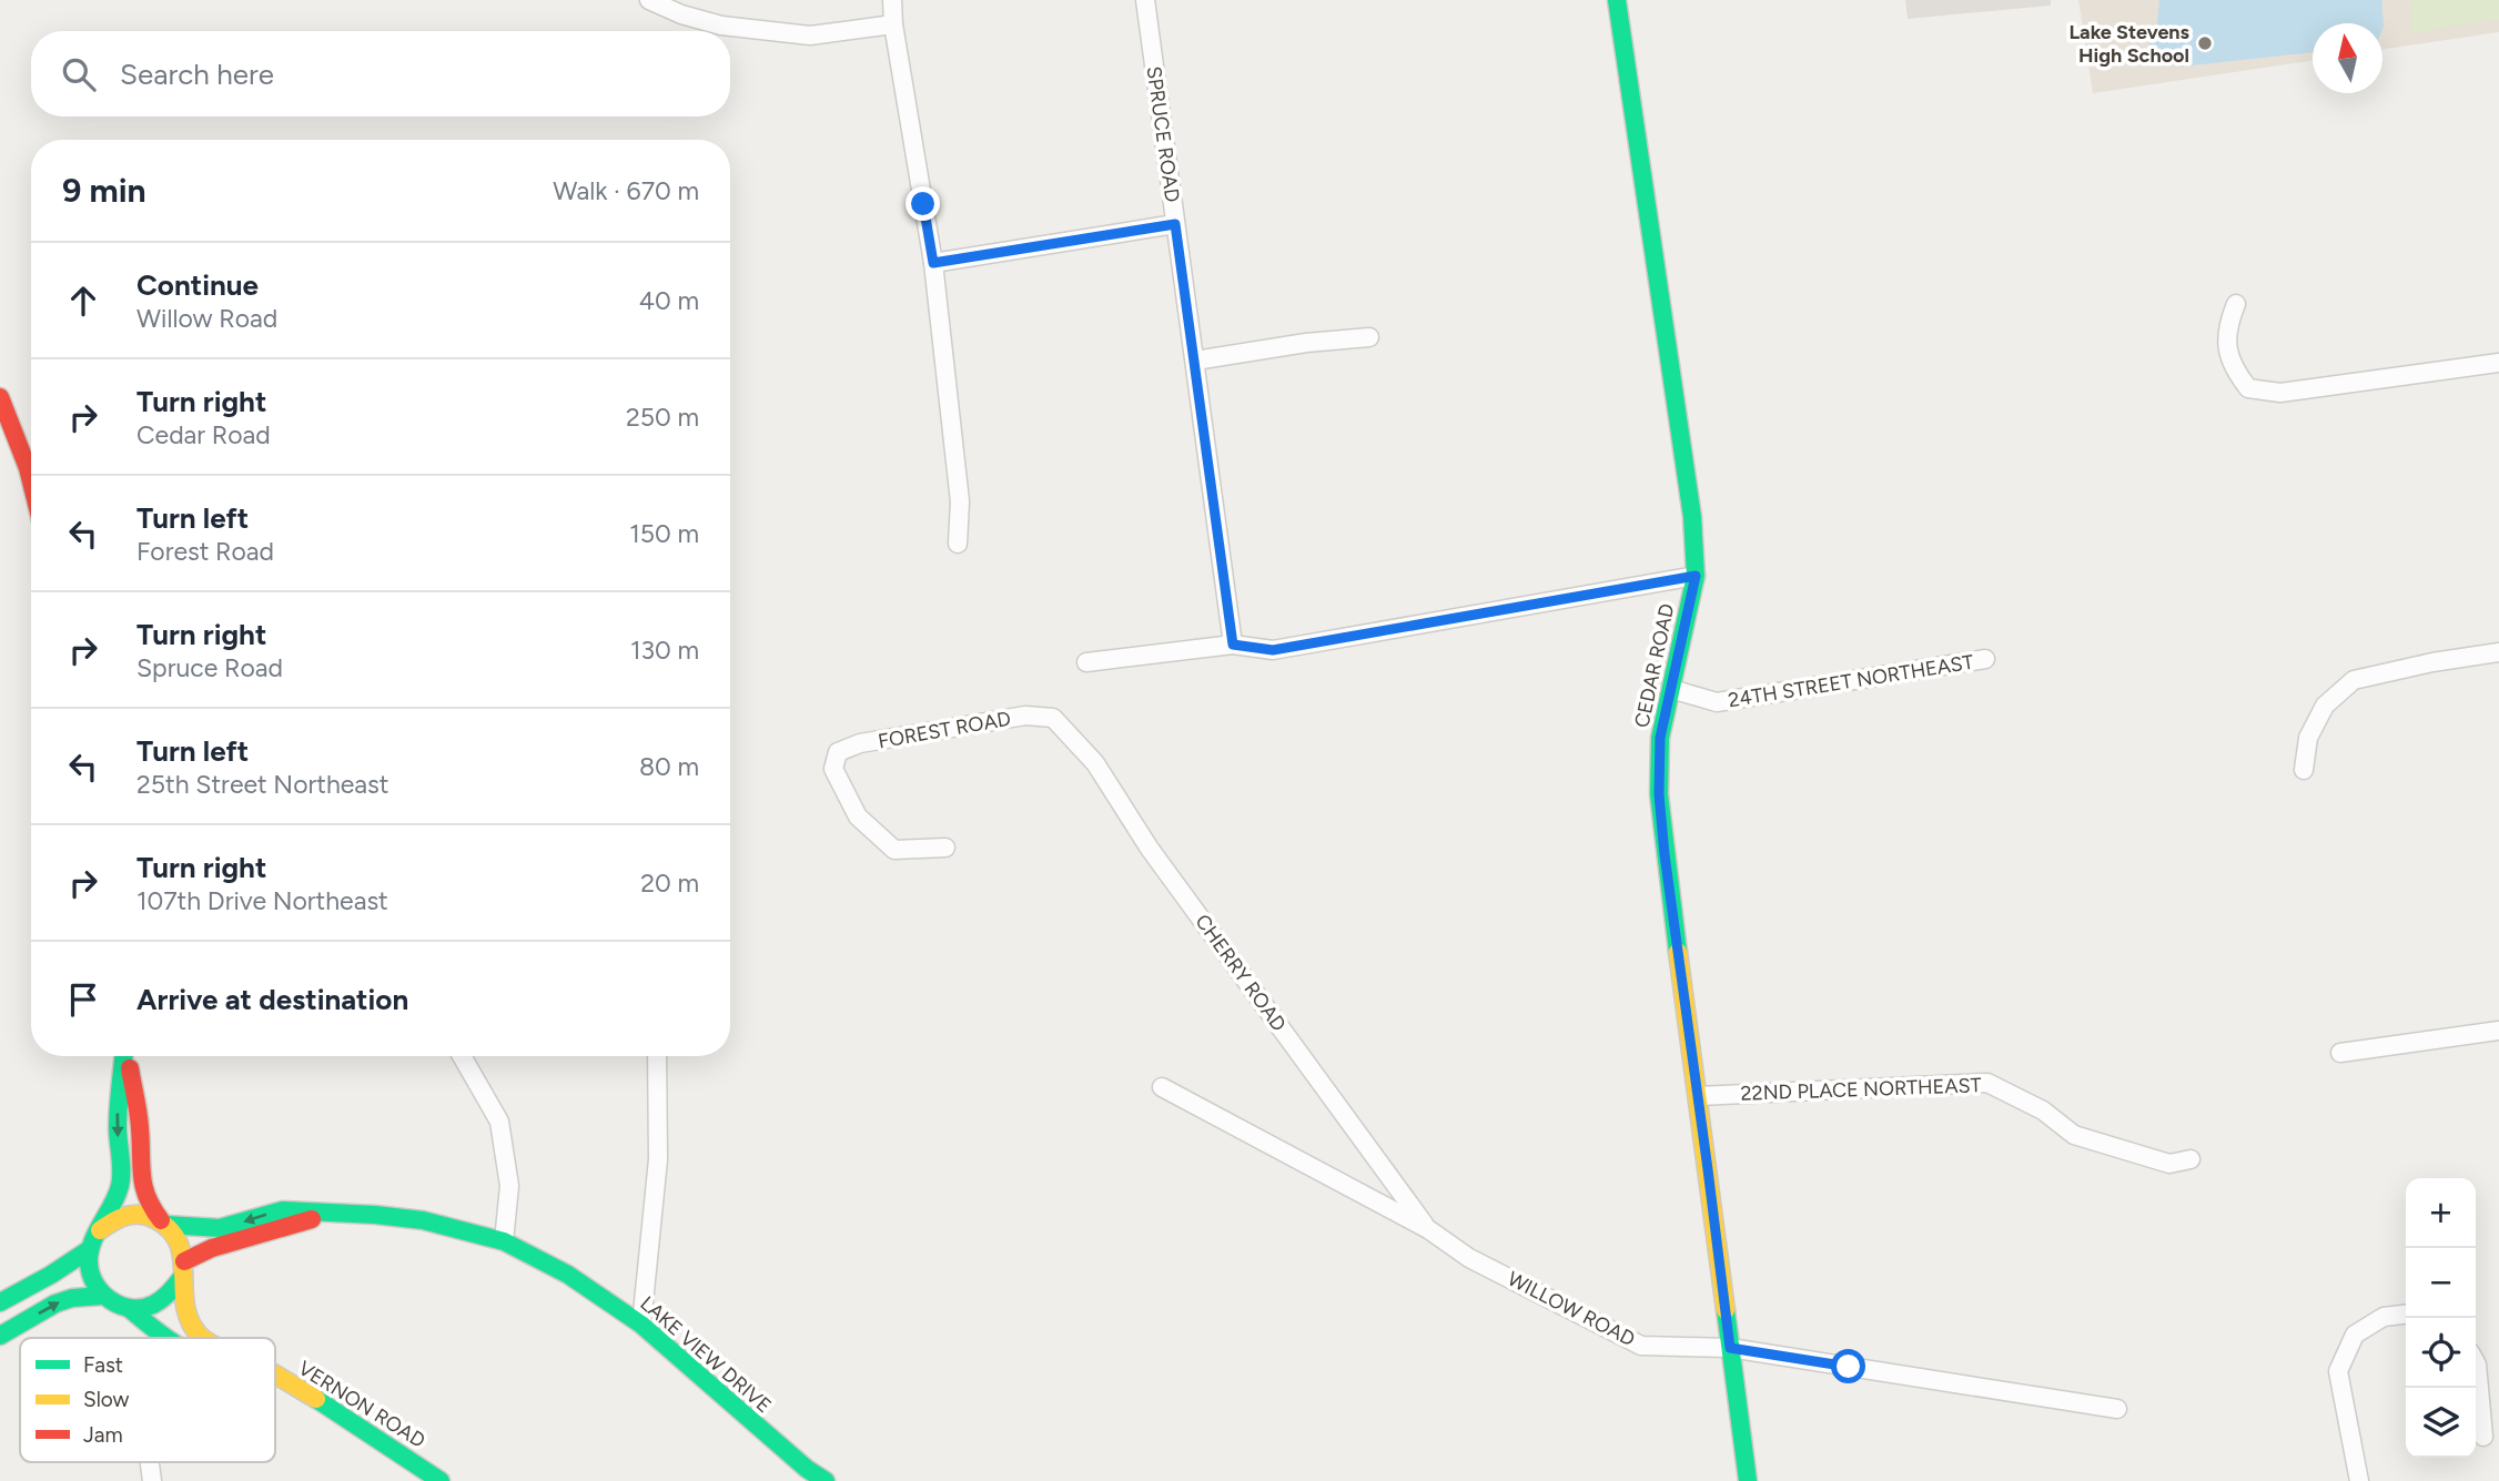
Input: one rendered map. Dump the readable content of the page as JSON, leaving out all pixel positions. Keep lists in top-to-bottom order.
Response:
{
  "streets": {
    "street": [
      "SPRUCE ROAD",
      "CEDAR ROAD",
      "24TH STREET NORTHEAST",
      "FOREST ROAD",
      "CHERRY ROAD",
      "22ND PLACE NORTHEAST",
      "WILLOW ROAD",
      "LAKE VIEW DRIVE",
      "VERNON ROAD"
    ]
  },
  "crossings": [
    ["CEDAR ROAD", "24TH STREET NORTHEAST"],
    ["CEDAR ROAD", "22ND PLACE NORTHEAST"],
    ["CEDAR ROAD", "WILLOW ROAD"],
    ["FOREST ROAD", "CHERRY ROAD"],
    ["CHERRY ROAD", "WILLOW ROAD"],
    ["LAKE VIEW DRIVE", "VERNON ROAD"]
  ],
  "places": ["Lake Stevens High School"],
  "legend": ["Fast", "Slow", "Jam"],
  "north": "top",
  "page": {
    "search": "Search here",
    "heading": ["9 min", "Walk · 670 m"],
    "list": [
      ["Continue", "Willow Road", "40 m"],
      ["Turn right", "Cedar Road", "250 m"],
      ["Turn left", "Forest Road", "150 m"],
      ["Turn right", "Spruce Road", "130 m"],
      ["Turn left", "25th Street Northeast", "80 m"],
      ["Turn right", "107th Drive Northeast", "20 m"],
      "Arrive at destination"
    ],
    "map_buttons": ["+", "−"]
  }
}
